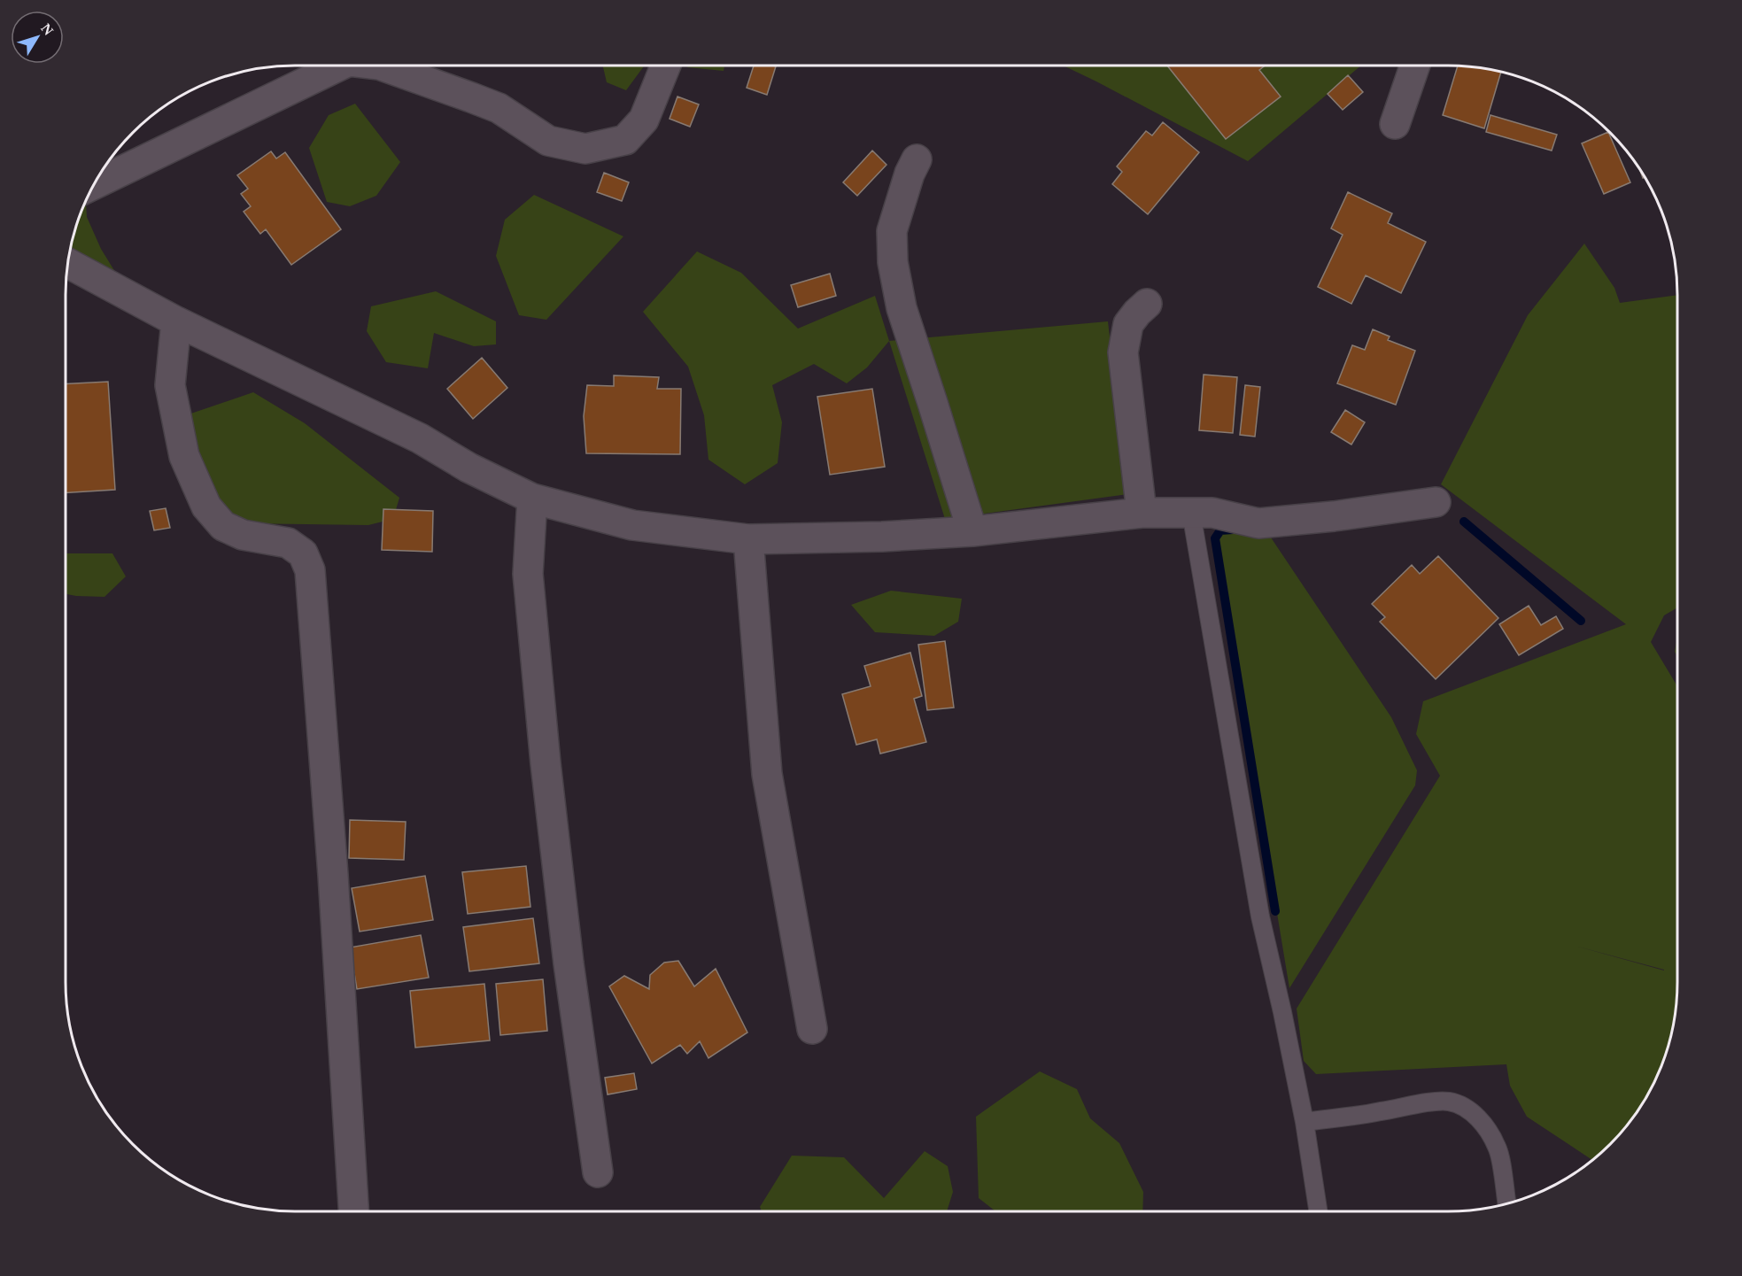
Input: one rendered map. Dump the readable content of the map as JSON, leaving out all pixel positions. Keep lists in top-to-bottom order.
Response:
{
  "north": "top right"
}
